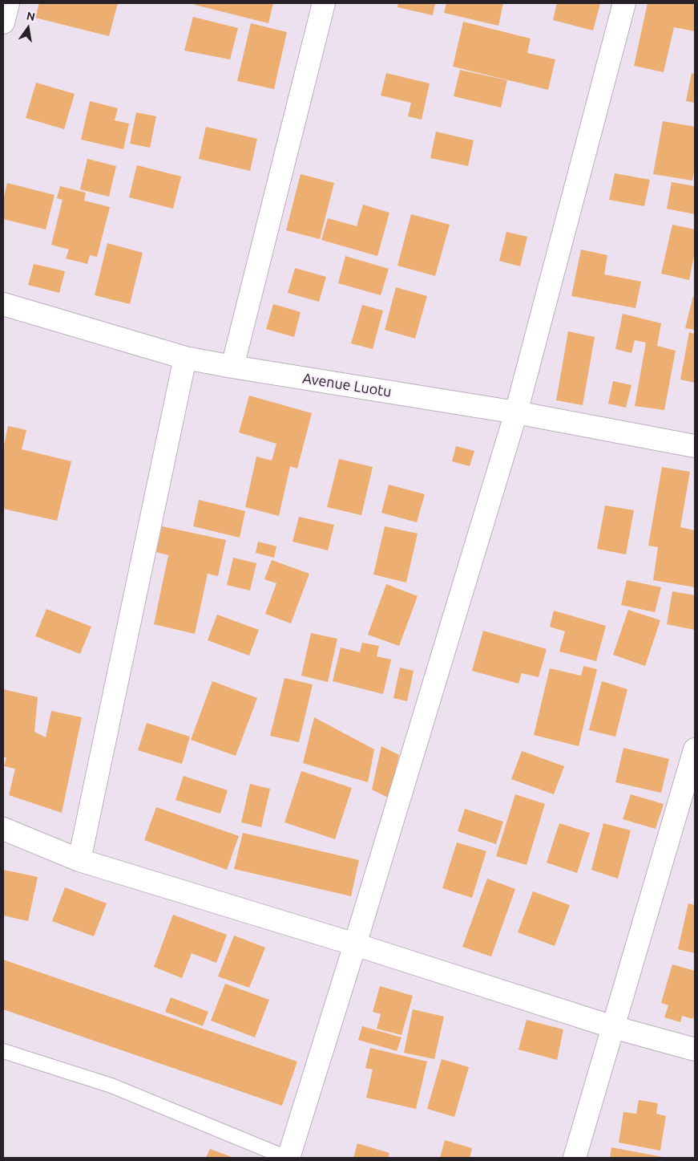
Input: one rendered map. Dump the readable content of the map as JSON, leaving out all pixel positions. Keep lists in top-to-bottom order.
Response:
{
  "streets": {
    "street": ["Avenue Luotu"]
  },
  "north": "top"
}
